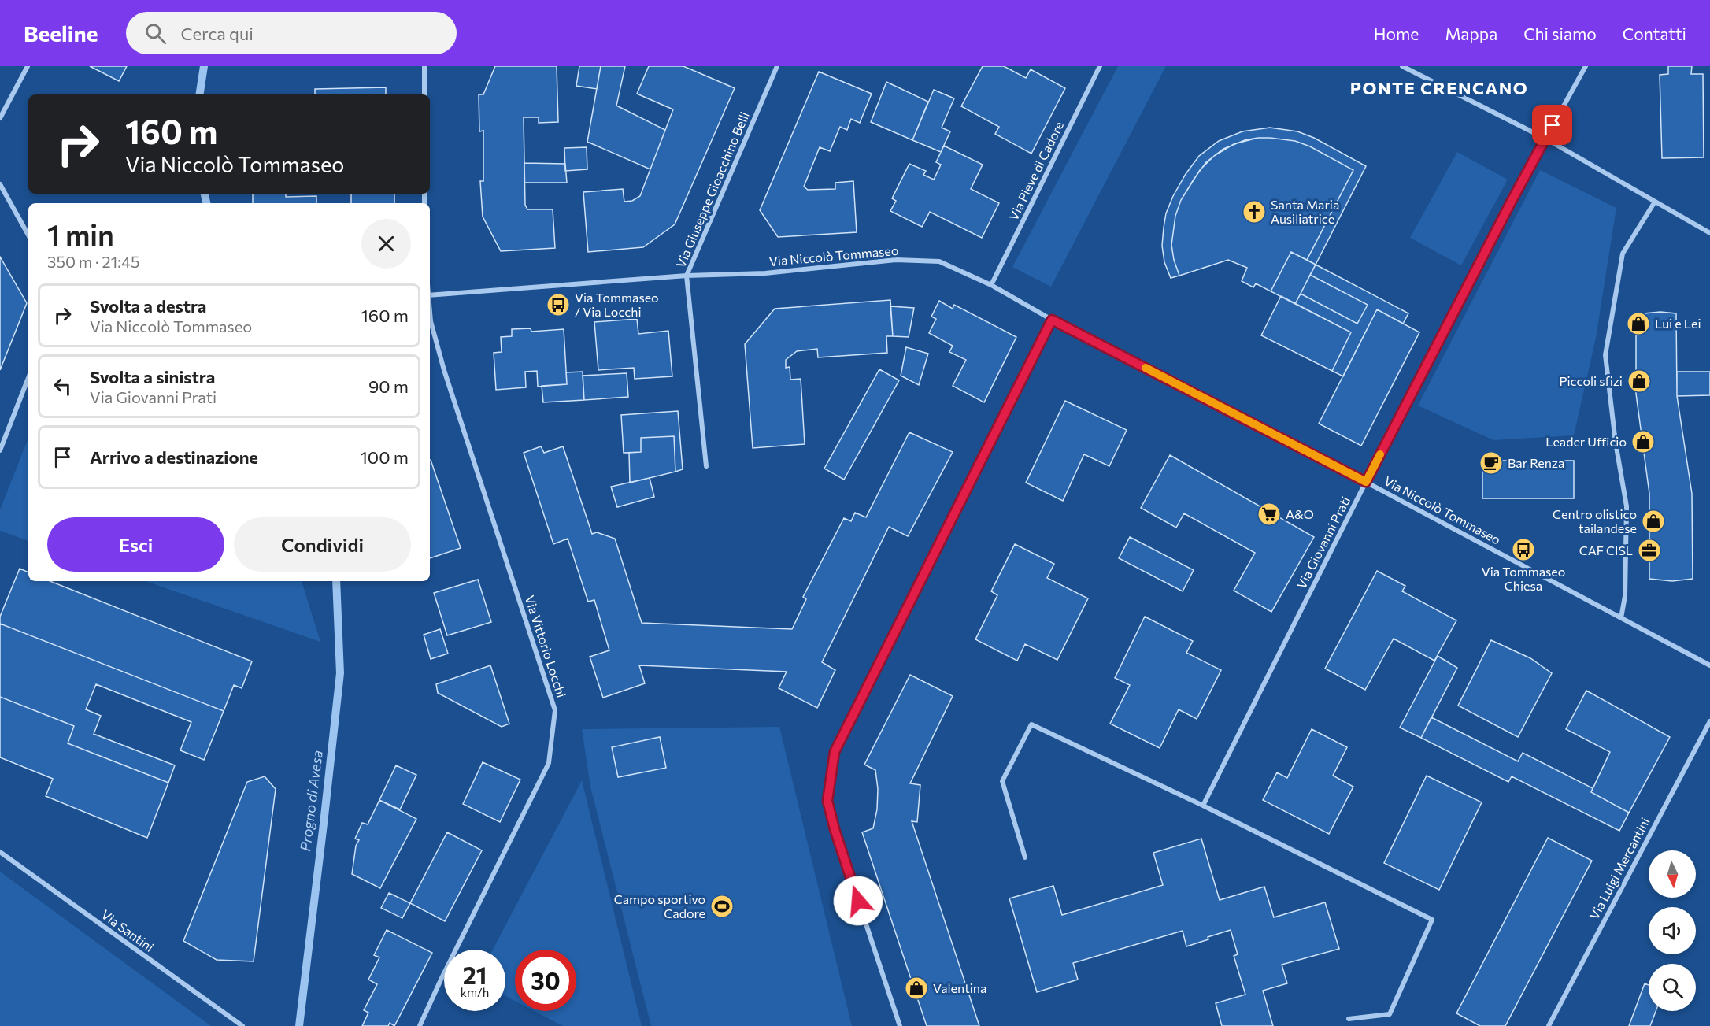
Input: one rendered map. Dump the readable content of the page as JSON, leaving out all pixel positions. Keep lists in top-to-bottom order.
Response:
{
  "streets": {
    "street": [
      "Via Pieve di Cadore",
      "Via Giuseppe Gioacchino Belli",
      "Via Niccolò Tommaseo",
      "Via Giovanni Prati",
      "Via Vittorio Locchi",
      "Via Luigi Mercantini",
      "Via Santini"
    ]
  },
  "crossings": [
    ["Via Pieve di Cadore", "Via Niccolò Tommaseo"],
    ["Via Giuseppe Gioacchino Belli", "Via Niccolò Tommaseo"],
    ["Via Niccolò Tommaseo", "Via Giovanni Prati"]
  ],
  "districts": ["PONTE CRENCANO"],
  "water": ["Progno di Avesa"],
  "places": {
    "church": ["Santa Maria Ausiliatrice"],
    "bus stop": ["Via Tommaseo / Via Locchi", "Via Tommaseo Chiesa"],
    "shop": [
      "Lui e Lei",
      "Piccoli sfizi",
      "Leader Ufficio",
      "Centro olistico tailandese",
      "Valentina"
    ],
    "cafe": ["Bar Renza"],
    "supermarket": ["A&O"],
    "office": ["CAF CISL"],
    "sports": ["Campo sportivo Cadore"]
  },
  "north": "bottom",
  "page": {
    "header": "Beeline",
    "search": "Cerca qui",
    "nav": [
      "Home",
      "Mappa",
      "Chi siamo",
      "Contatti"
    ],
    "turn": ["160 m", "Via Niccolò Tommaseo"],
    "heading": ["1 min", "350 m · 21:45"],
    "list": [
      {
        "name": "Svolta a destra",
        "note": "Via Niccolò Tommaseo",
        "value": "160 m"
      },
      {
        "name": "Svolta a sinistra",
        "note": "Via Giovanni Prati",
        "value": "90 m"
      },
      {
        "name": "Arrivo a destinazione",
        "value": "100 m"
      }
    ],
    "buttons": ["Esci", "Condividi"],
    "speed": "21 km/h",
    "limit": "30"
  }
}
